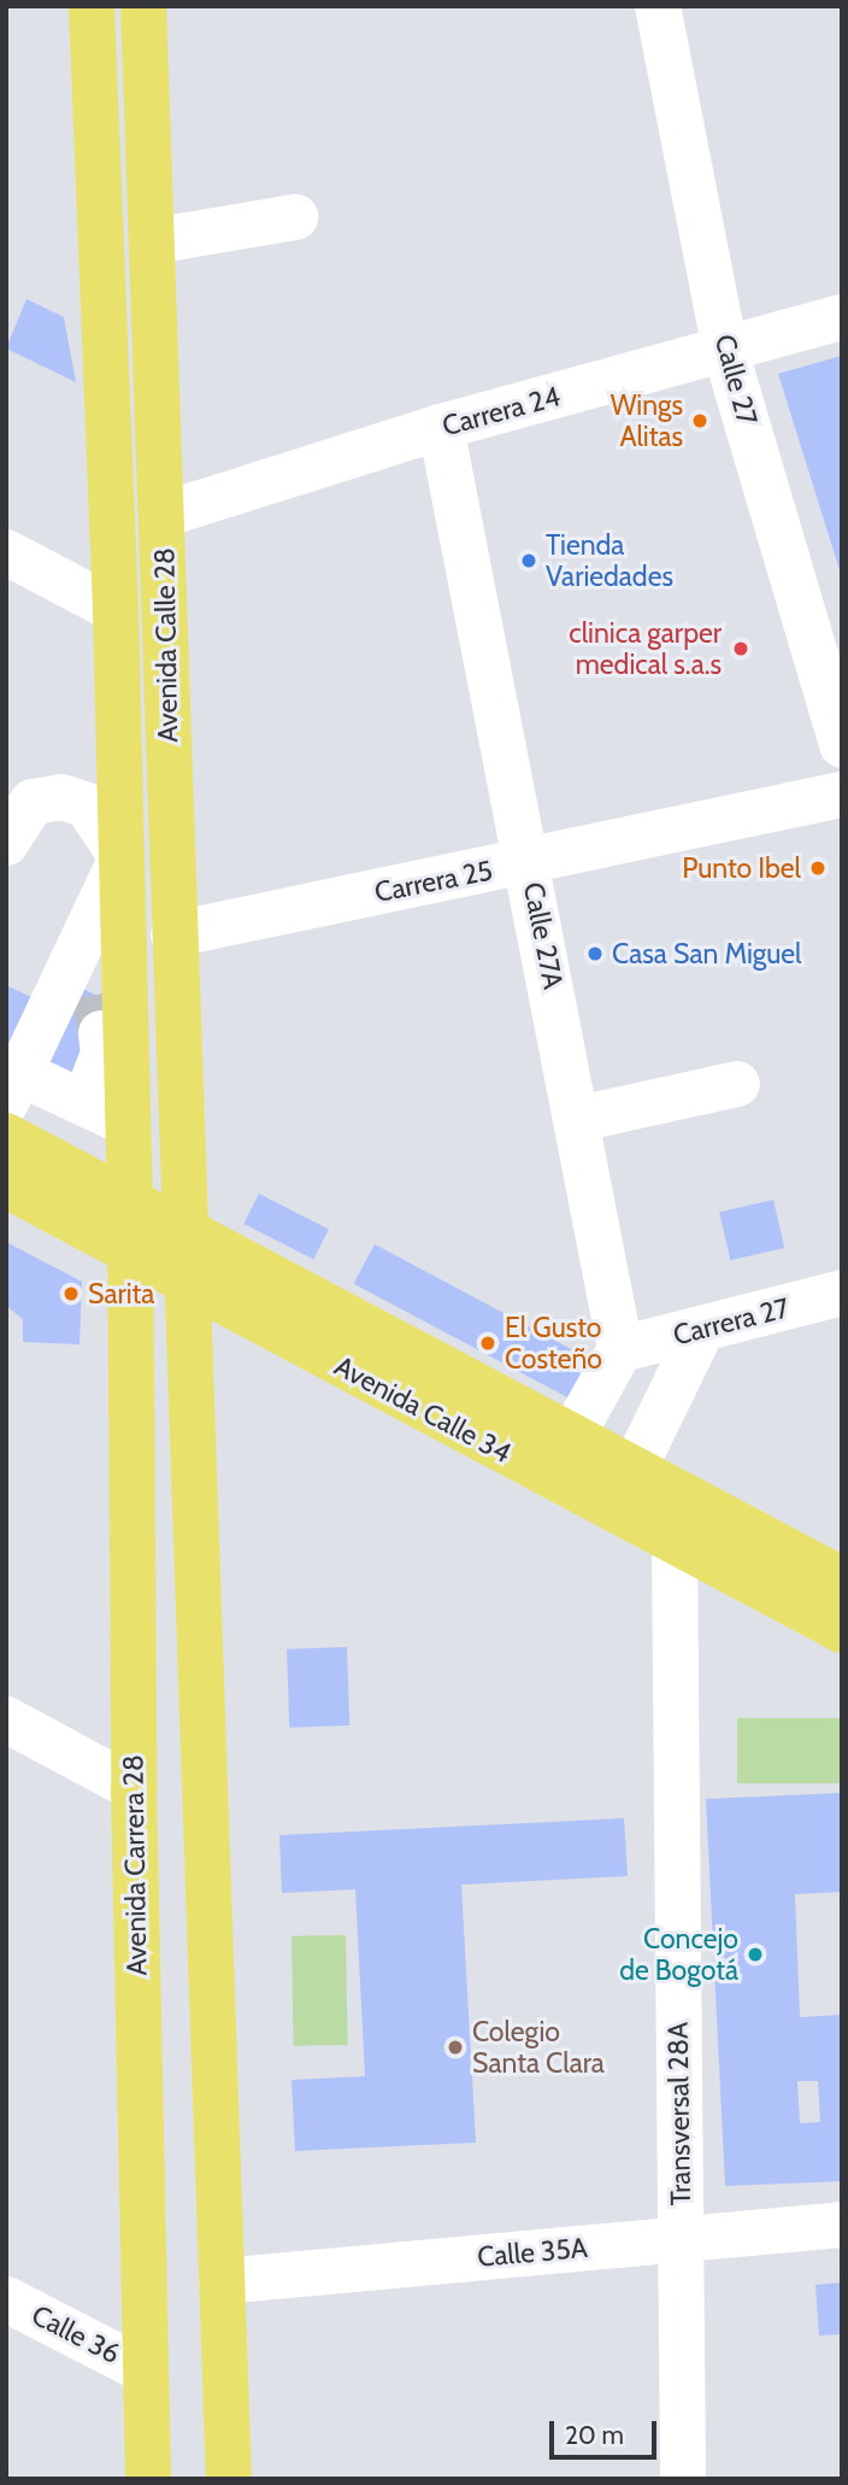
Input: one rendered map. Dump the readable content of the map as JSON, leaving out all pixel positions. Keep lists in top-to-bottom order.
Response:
{
  "streets": {
    "main road": ["Avenida Calle 28", "Avenida Calle 34", "Avenida Carrera 28"],
    "street": [
      "Calle 27",
      "Carrera 24",
      "Carrera 25",
      "Calle 27A",
      "Carrera 27",
      "Transversal 28A",
      "Calle 35A",
      "Calle 36"
    ]
  },
  "crossings": [
    ["Calle 27", "Carrera 24"],
    ["Carrera 24", "Avenida Calle 28"],
    ["Carrera 24", "Calle 27A"],
    ["Avenida Calle 28", "Carrera 25"],
    ["Avenida Calle 28", "Avenida Calle 34"],
    ["Avenida Calle 28", "Avenida Carrera 28"],
    ["Carrera 25", "Calle 27A"],
    ["Calle 27A", "Carrera 27"],
    ["Avenida Calle 34", "Avenida Carrera 28"],
    ["Avenida Calle 34", "Transversal 28A"],
    ["Avenida Carrera 28", "Calle 36"],
    ["Transversal 28A", "Calle 35A"]
  ],
  "places": [
    "Wings Alitas",
    "Tienda Variedades",
    "clinica garper medical s.a.s",
    "Punto Ibel",
    "Casa San Miguel",
    "Sarita",
    "El Gusto Costeño",
    "Concejo de Bogotá",
    "Colegio Santa Clara"
  ],
  "scale_bar": "20 m"
}
